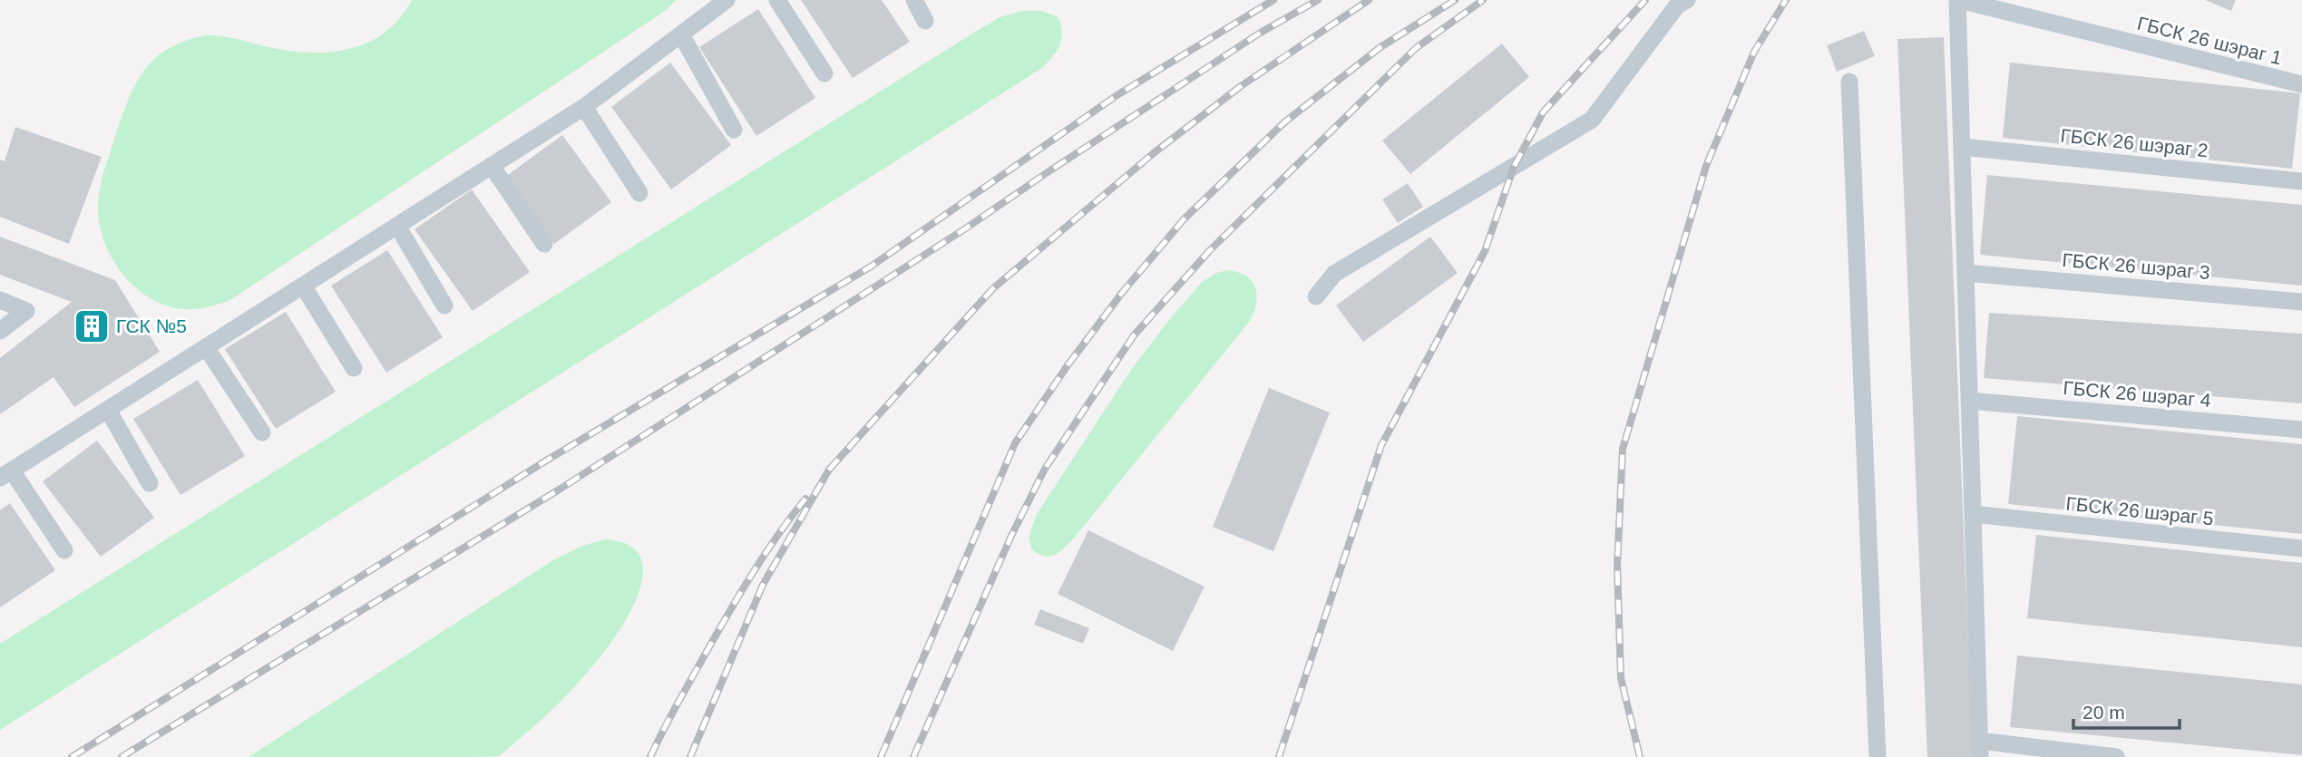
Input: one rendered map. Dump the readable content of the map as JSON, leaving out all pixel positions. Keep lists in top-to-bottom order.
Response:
{
  "streets": {
    "lane": [
      "ГБСК 26 шэраг 1",
      "ГБСК 26 шэраг 2",
      "ГБСК 26 шэраг 3",
      "ГБСК 26 шэраг 4",
      "ГБСК 26 шэраг 5"
    ]
  },
  "places": {
    "building": ["ГСК №5"]
  },
  "scale_bar": "20 m"
}
